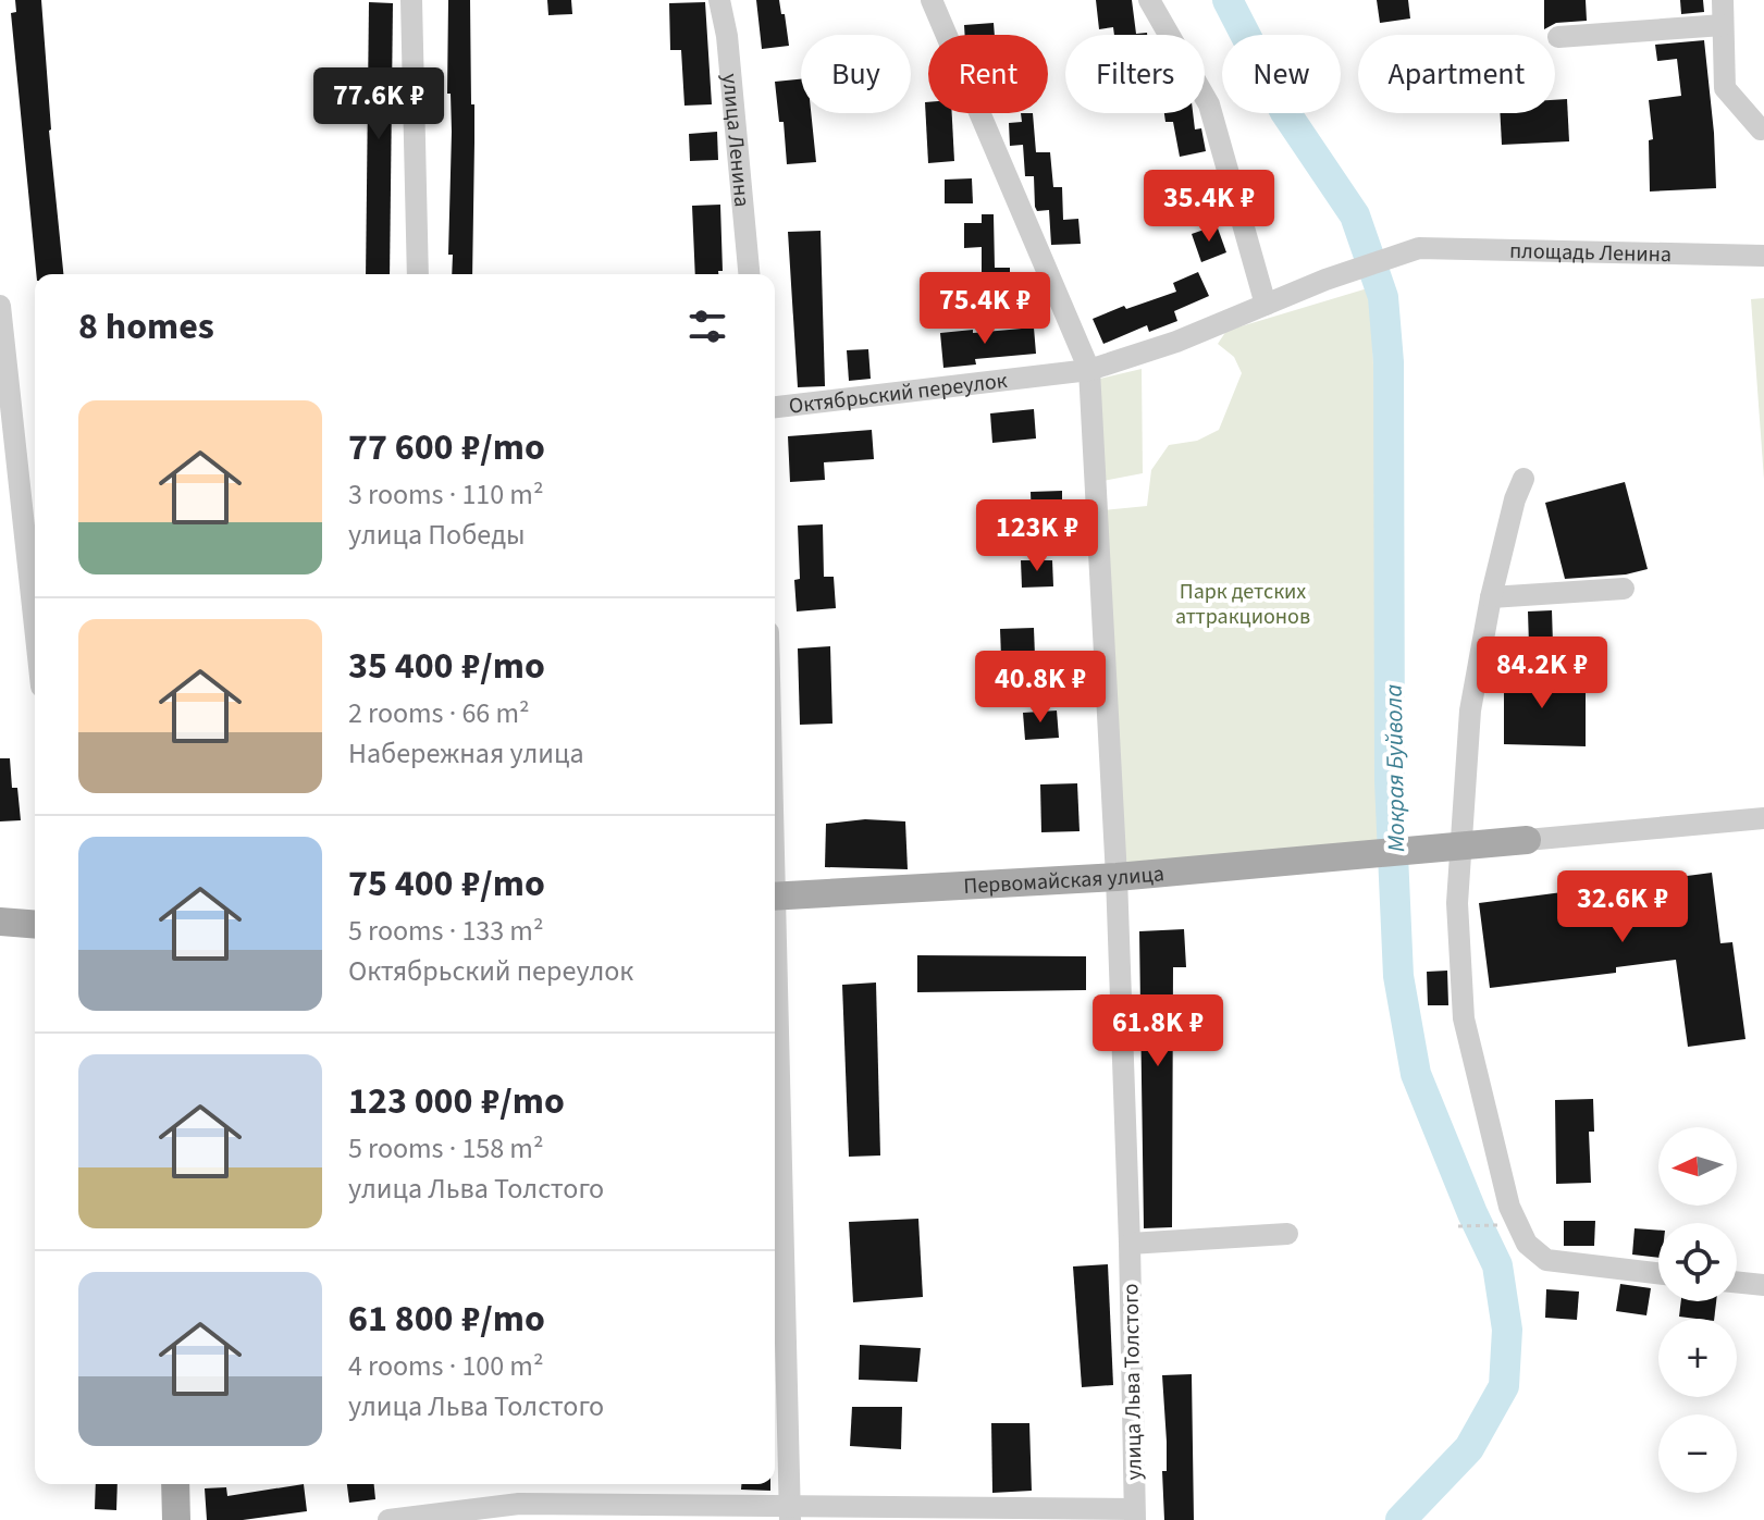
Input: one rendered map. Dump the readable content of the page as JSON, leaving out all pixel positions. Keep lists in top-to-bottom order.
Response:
{
  "streets": {
    "main road": ["Первомайская улица"],
    "street": [
      "улица Ленина",
      "площадь Ленина",
      "Октябрьский переулок",
      "улица Льва Толстого"
    ]
  },
  "crossings": [
    ["площадь Ленина", "Октябрьский переулок"],
    ["Октябрьский переулок", "улица Льва Толстого"],
    ["Первомайская улица", "улица Льва Толстого"]
  ],
  "water": ["Мокрая Буйвола"],
  "parks": ["Парк детских аттракционов"],
  "north": "left",
  "page": {
    "chip": [
      "Buy",
      "Rent",
      "Filters",
      "New",
      "Apartment"
    ],
    "price": [
      "77.6K ₽",
      "35.4K ₽",
      "75.4K ₽",
      "123K ₽",
      "84.2K ₽",
      "40.8K ₽",
      "32.6K ₽",
      "61.8K ₽"
    ],
    "heading": "8 homes",
    "list": [
      {
        "name": "77 600 ₽/mo",
        "note": "3 rooms · 110 m² · улица Победы"
      },
      {
        "name": "35 400 ₽/mo",
        "note": "2 rooms · 66 m² · Набережная улица"
      },
      {
        "name": "75 400 ₽/mo",
        "note": "5 rooms · 133 m² · Октябрьский переулок"
      },
      {
        "name": "123 000 ₽/mo",
        "note": "5 rooms · 158 m² · улица Льва Толстого"
      },
      {
        "name": "61 800 ₽/mo",
        "note": "4 rooms · 100 m² · улица Льва Толстого"
      }
    ],
    "map_buttons": ["+", "−"]
  }
}
